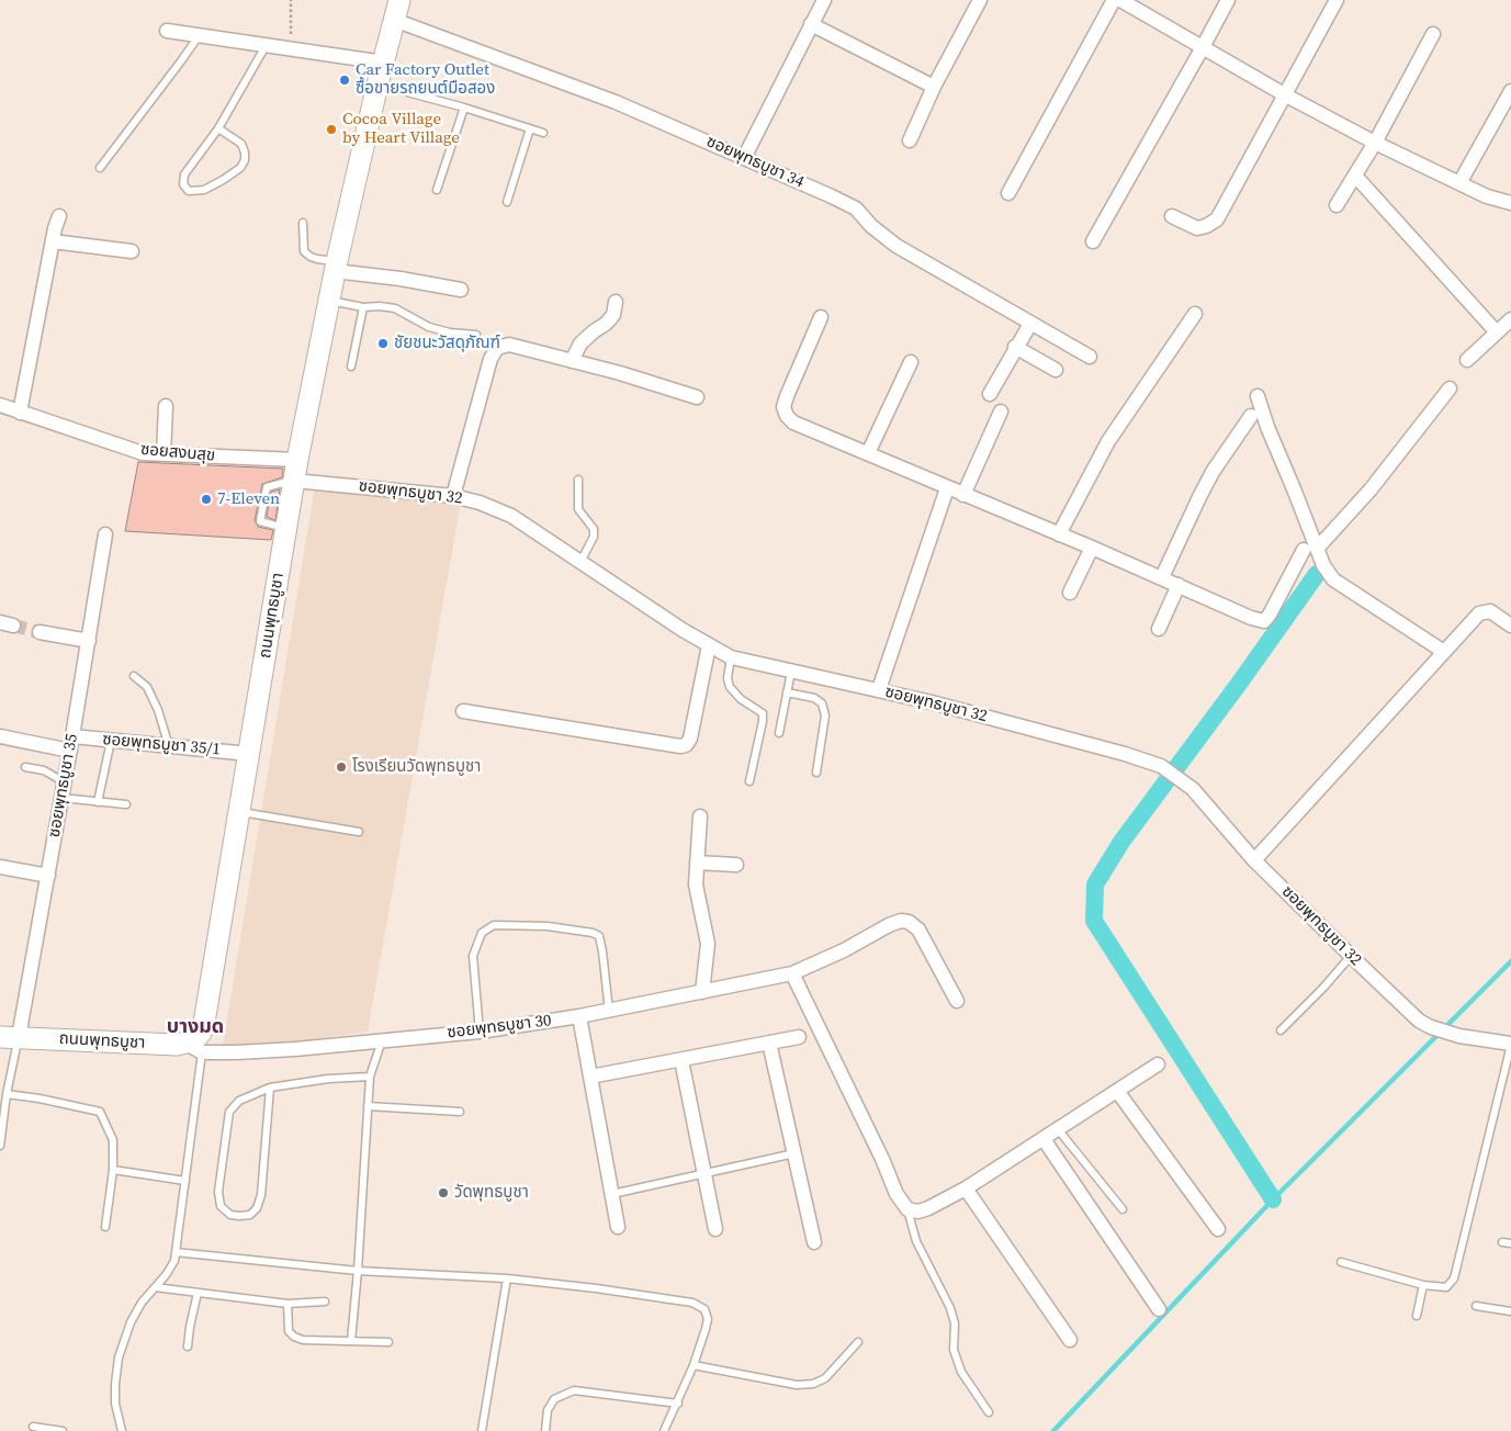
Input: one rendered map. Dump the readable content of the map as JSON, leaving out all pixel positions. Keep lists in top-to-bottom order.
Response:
{
  "streets": {
    "main road": ["ถนนพุทธบูชา"],
    "street": [
      "ซอยพุทธบูชา 34",
      "ซอยสงบสุข",
      "ซอยพุทธบูชา 32",
      "ซอยพุทธบูชา 35/1",
      "ซอยพุทธบูชา 35",
      "ซอยพุทธบูชา 30"
    ]
  },
  "crossings": [
    ["ซอยพุทธบูชา 34", "ถนนพุทธบูชา"],
    ["ซอยสงบสุข", "ถนนพุทธบูชา"],
    ["ซอยพุทธบูชา 32", "ถนนพุทธบูชา"],
    ["ถนนพุทธบูชา", "ซอยพุทธบูชา 35/1"],
    ["ถนนพุทธบูชา", "ซอยพุทธบูชา 35"],
    ["ถนนพุทธบูชา", "ซอยพุทธบูชา 30"],
    ["ซอยพุทธบูชา 35/1", "ซอยพุทธบูชา 35"]
  ],
  "districts": ["บางมด"],
  "places": [
    "Car Factory Outlet ซื้อขายรถยนต์มือสอง",
    "Cocoa Village by Heart Village",
    "ชัยชนะวัสดุภัณฑ์",
    "7-Eleven",
    "โรงเรียนวัดพุทธบูชา",
    "วัดพุทธบูชา"
  ]
}
